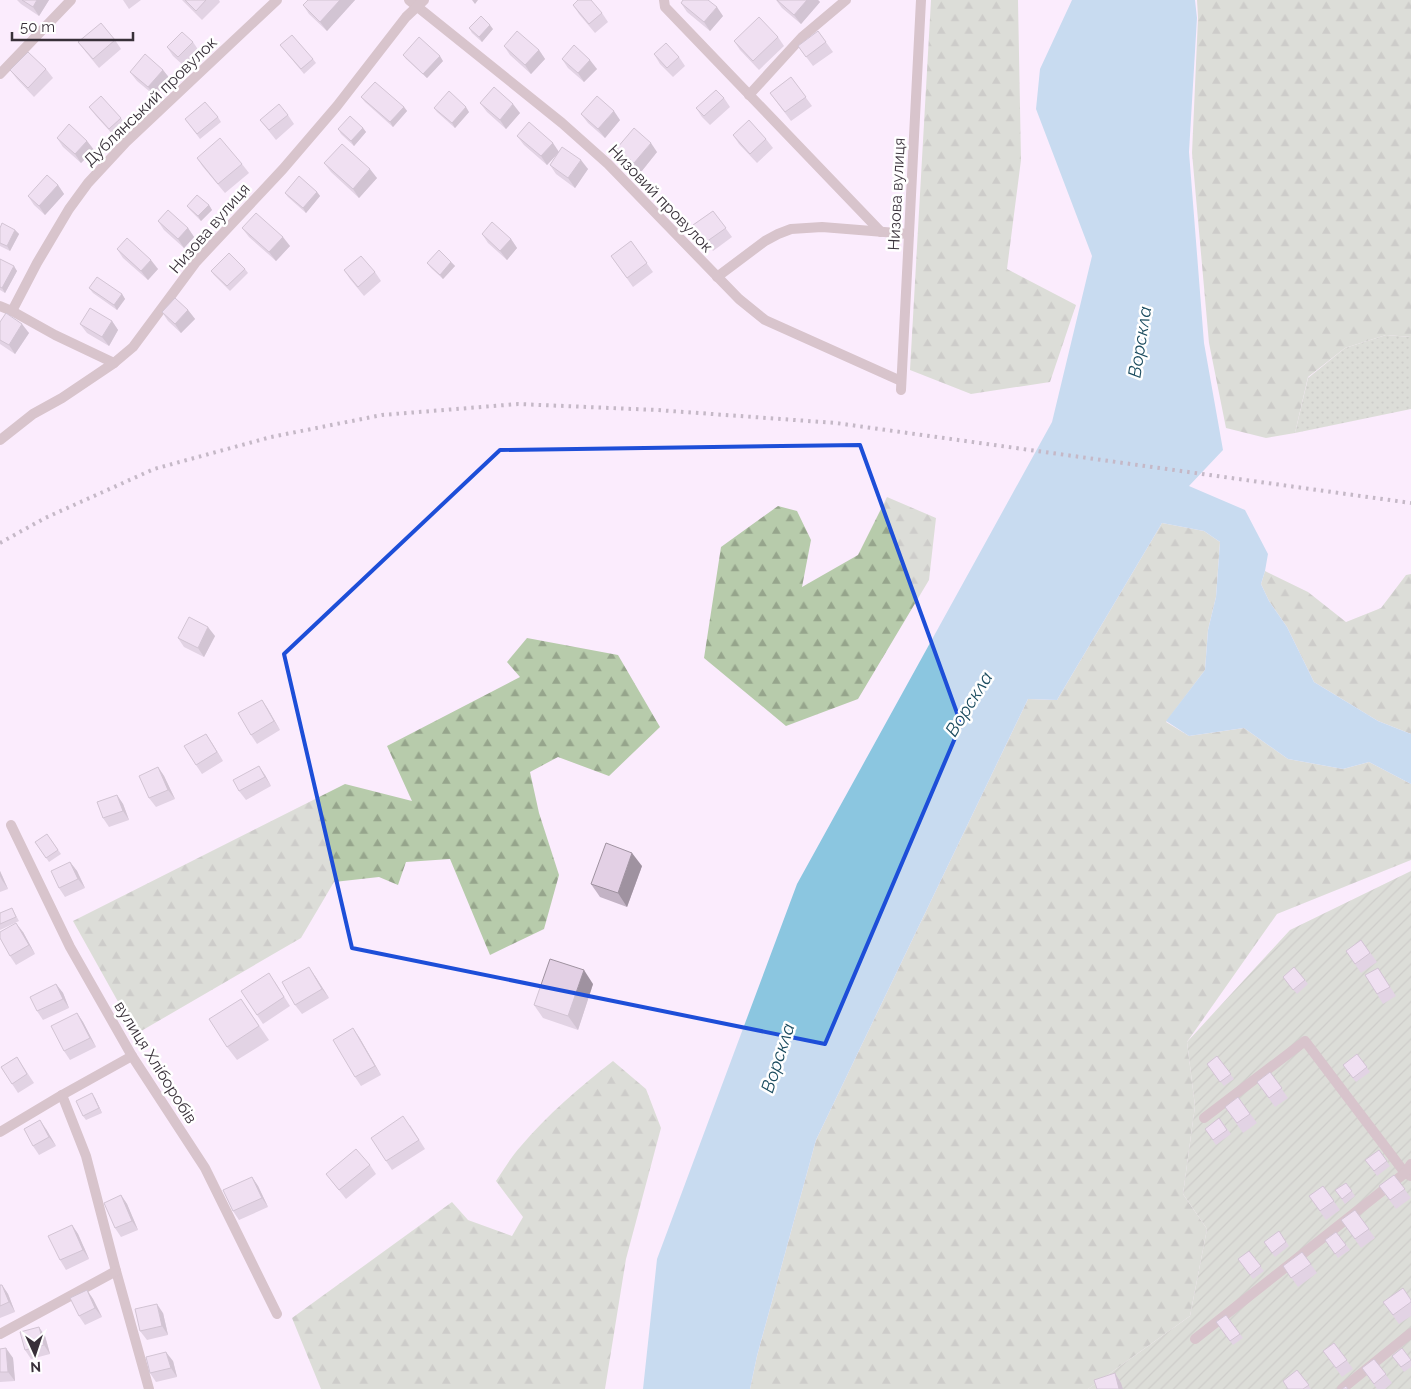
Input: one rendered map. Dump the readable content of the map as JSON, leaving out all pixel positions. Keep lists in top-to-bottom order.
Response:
{
  "streets": {
    "street": [
      "Дублянський провулок",
      "Низова вулиця",
      "Низовий провулок",
      "вулиця Хліборобів"
    ]
  },
  "crossings": [
    ["Низова вулиця", "Низовий провулок"]
  ],
  "water": ["Ворскла"],
  "scale_bar": "50 m",
  "north": "bottom"
}
